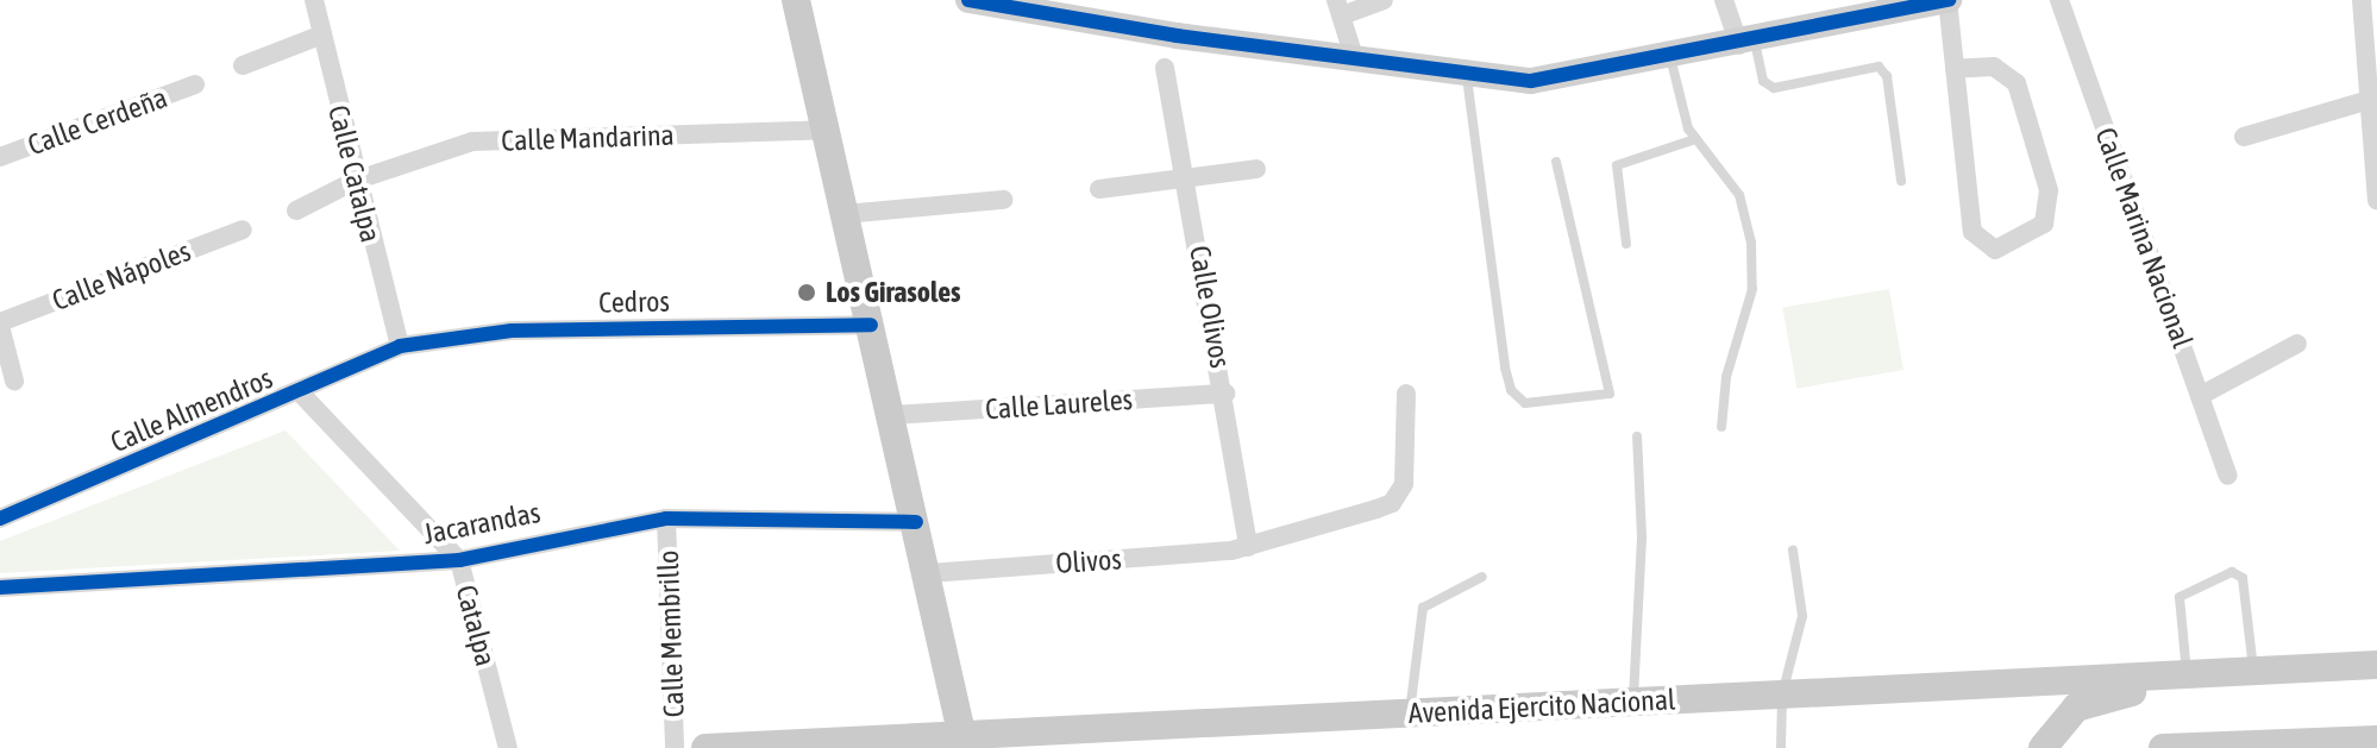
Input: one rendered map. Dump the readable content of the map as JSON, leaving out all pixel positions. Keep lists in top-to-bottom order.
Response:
{
  "streets": {
    "main road": ["Avenida Ejercito Nacional"],
    "street": [
      "Calle Cerdeña",
      "Calle Mandarina",
      "Calle Catalpa",
      "Calle Marina Nacional",
      "Calle Nápoles",
      "Cedros",
      "Calle Olivos",
      "Calle Laureles",
      "Calle Almendros",
      "Jacarandas",
      "Olivos",
      "Catalpa",
      "Calle Membrillo"
    ]
  },
  "crossings": [
    ["Calle Mandarina", "Calle Catalpa"],
    ["Calle Catalpa", "Cedros"],
    ["Calle Catalpa", "Calle Almendros"],
    ["Cedros", "Calle Almendros"],
    ["Calle Olivos", "Calle Laureles"],
    ["Calle Olivos", "Olivos"],
    ["Calle Almendros", "Catalpa"],
    ["Jacarandas", "Catalpa"],
    ["Jacarandas", "Calle Membrillo"]
  ],
  "places": ["Los Girasoles"]
}
